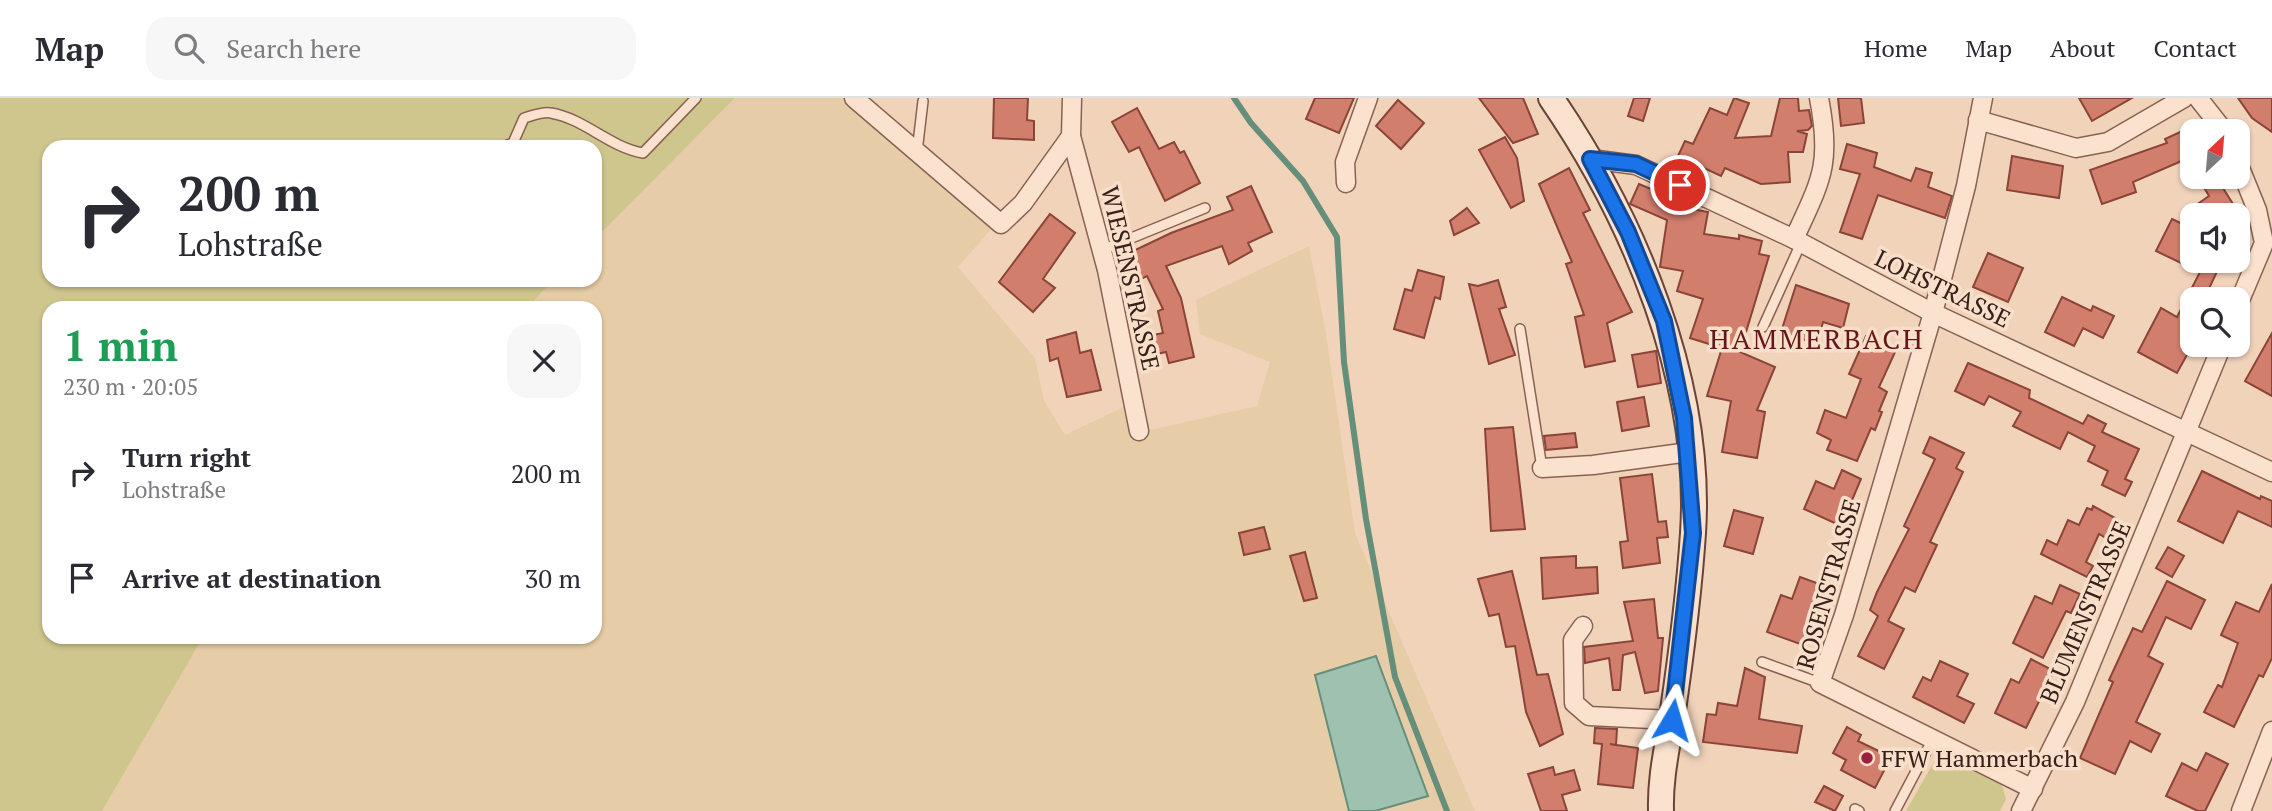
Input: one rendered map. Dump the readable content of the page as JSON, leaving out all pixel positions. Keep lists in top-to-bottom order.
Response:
{
  "streets": {
    "street": [
      "WIESENSTRASSE",
      "LOHSTRASSE",
      "ROSENSTRASSE",
      "BLUMENSTRASSE"
    ]
  },
  "crossings": [
    ["LOHSTRASSE", "ROSENSTRASSE"],
    ["LOHSTRASSE", "BLUMENSTRASSE"],
    ["ROSENSTRASSE", "BLUMENSTRASSE"]
  ],
  "districts": ["HAMMERBACH"],
  "places": ["FFW Hammerbach"],
  "north": "top right",
  "page": {
    "header": "Map",
    "search": "Search here",
    "nav": [
      "Home",
      "Map",
      "About",
      "Contact"
    ],
    "turn": ["200 m", "Lohstraße"],
    "heading": ["1 min", "230 m · 20:05"],
    "list": [
      {
        "name": "Turn right",
        "note": "Lohstraße",
        "value": "200 m"
      },
      {
        "name": "Arrive at destination",
        "value": "30 m"
      }
    ]
  }
}
